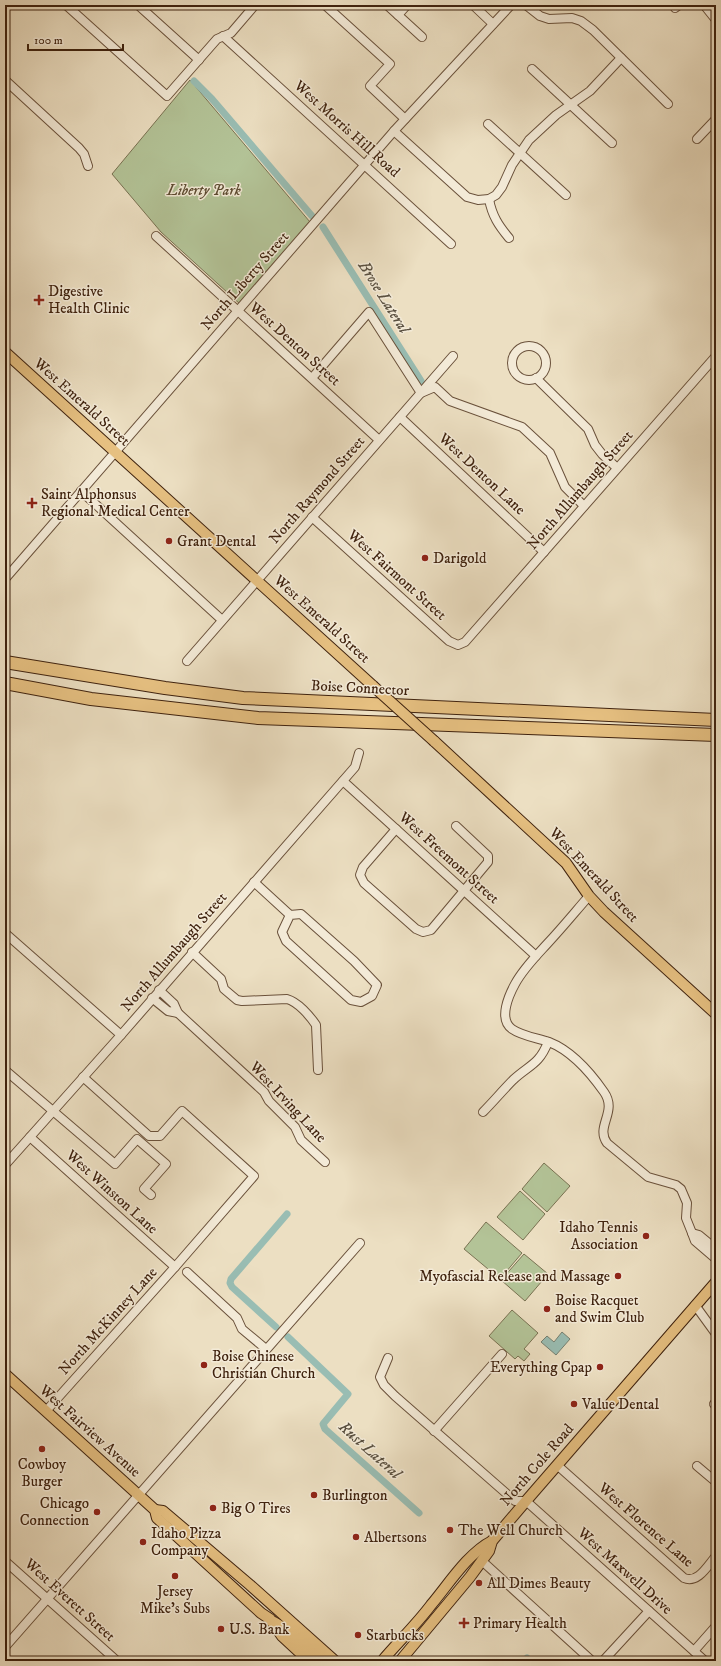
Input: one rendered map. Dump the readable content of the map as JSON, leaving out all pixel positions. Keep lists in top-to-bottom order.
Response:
{
  "streets": {
    "highway": ["Boise Connector"],
    "main road": ["West Emerald Street", "West Fairview Avenue", "North Cole Road"],
    "street": [
      "West Morris Hill Road",
      "North Liberty Street",
      "West Denton Street",
      "West Denton Lane",
      "North Raymond Street",
      "North Allumbaugh Street",
      "West Fairmont Street",
      "West Freemont Street",
      "West Irving Lane",
      "West Winston Lane",
      "North McKinney Lane",
      "West Florence Lane",
      "West Maxwell Drive",
      "West Everett Street"
    ]
  },
  "crossings": [
    ["West Morris Hill Road", "North Liberty Street"],
    ["North Liberty Street", "West Denton Street"],
    ["North Liberty Street", "West Emerald Street"],
    ["West Denton Street", "North Raymond Street"],
    ["West Emerald Street", "North Raymond Street"],
    ["West Denton Lane", "North Raymond Street"],
    ["West Denton Lane", "North Allumbaugh Street"],
    ["North Raymond Street", "West Fairmont Street"],
    ["North Allumbaugh Street", "West Fairmont Street"],
    ["North Allumbaugh Street", "West Freemont Street"],
    ["North Allumbaugh Street", "West Irving Lane"],
    ["North Allumbaugh Street", "West Winston Lane"],
    ["North Allumbaugh Street", "North McKinney Lane"],
    ["West Winston Lane", "North McKinney Lane"],
    ["North McKinney Lane", "West Fairview Avenue"],
    ["North Cole Road", "West Florence Lane"],
    ["North Cole Road", "West Maxwell Drive"]
  ],
  "water": ["Brose Lateral", "Rust Lateral"],
  "parks": ["Liberty Park"],
  "places": {
    "health": ["Digestive Health Clinic", "Saint Alphonsus Regional Medical Center", "Primary Health"],
    "other": [
      "Grant Dental",
      "Darigold",
      "Idaho Tennis Association",
      "Myofascial Release and Massage",
      "Boise Racquet and Swim Club",
      "Boise Chinese Christian Church",
      "Everything Cpap",
      "Value Dental",
      "Cowboy Burger",
      "Burlington",
      "Big O Tires",
      "Chicago Connection",
      "The Well Church",
      "Albertsons",
      "Idaho Pizza Company",
      "Jersey Mike's Subs",
      "All Dimes Beauty",
      "U.S. Bank",
      "Starbucks"
    ]
  },
  "scale_bar": "100 m"
}
